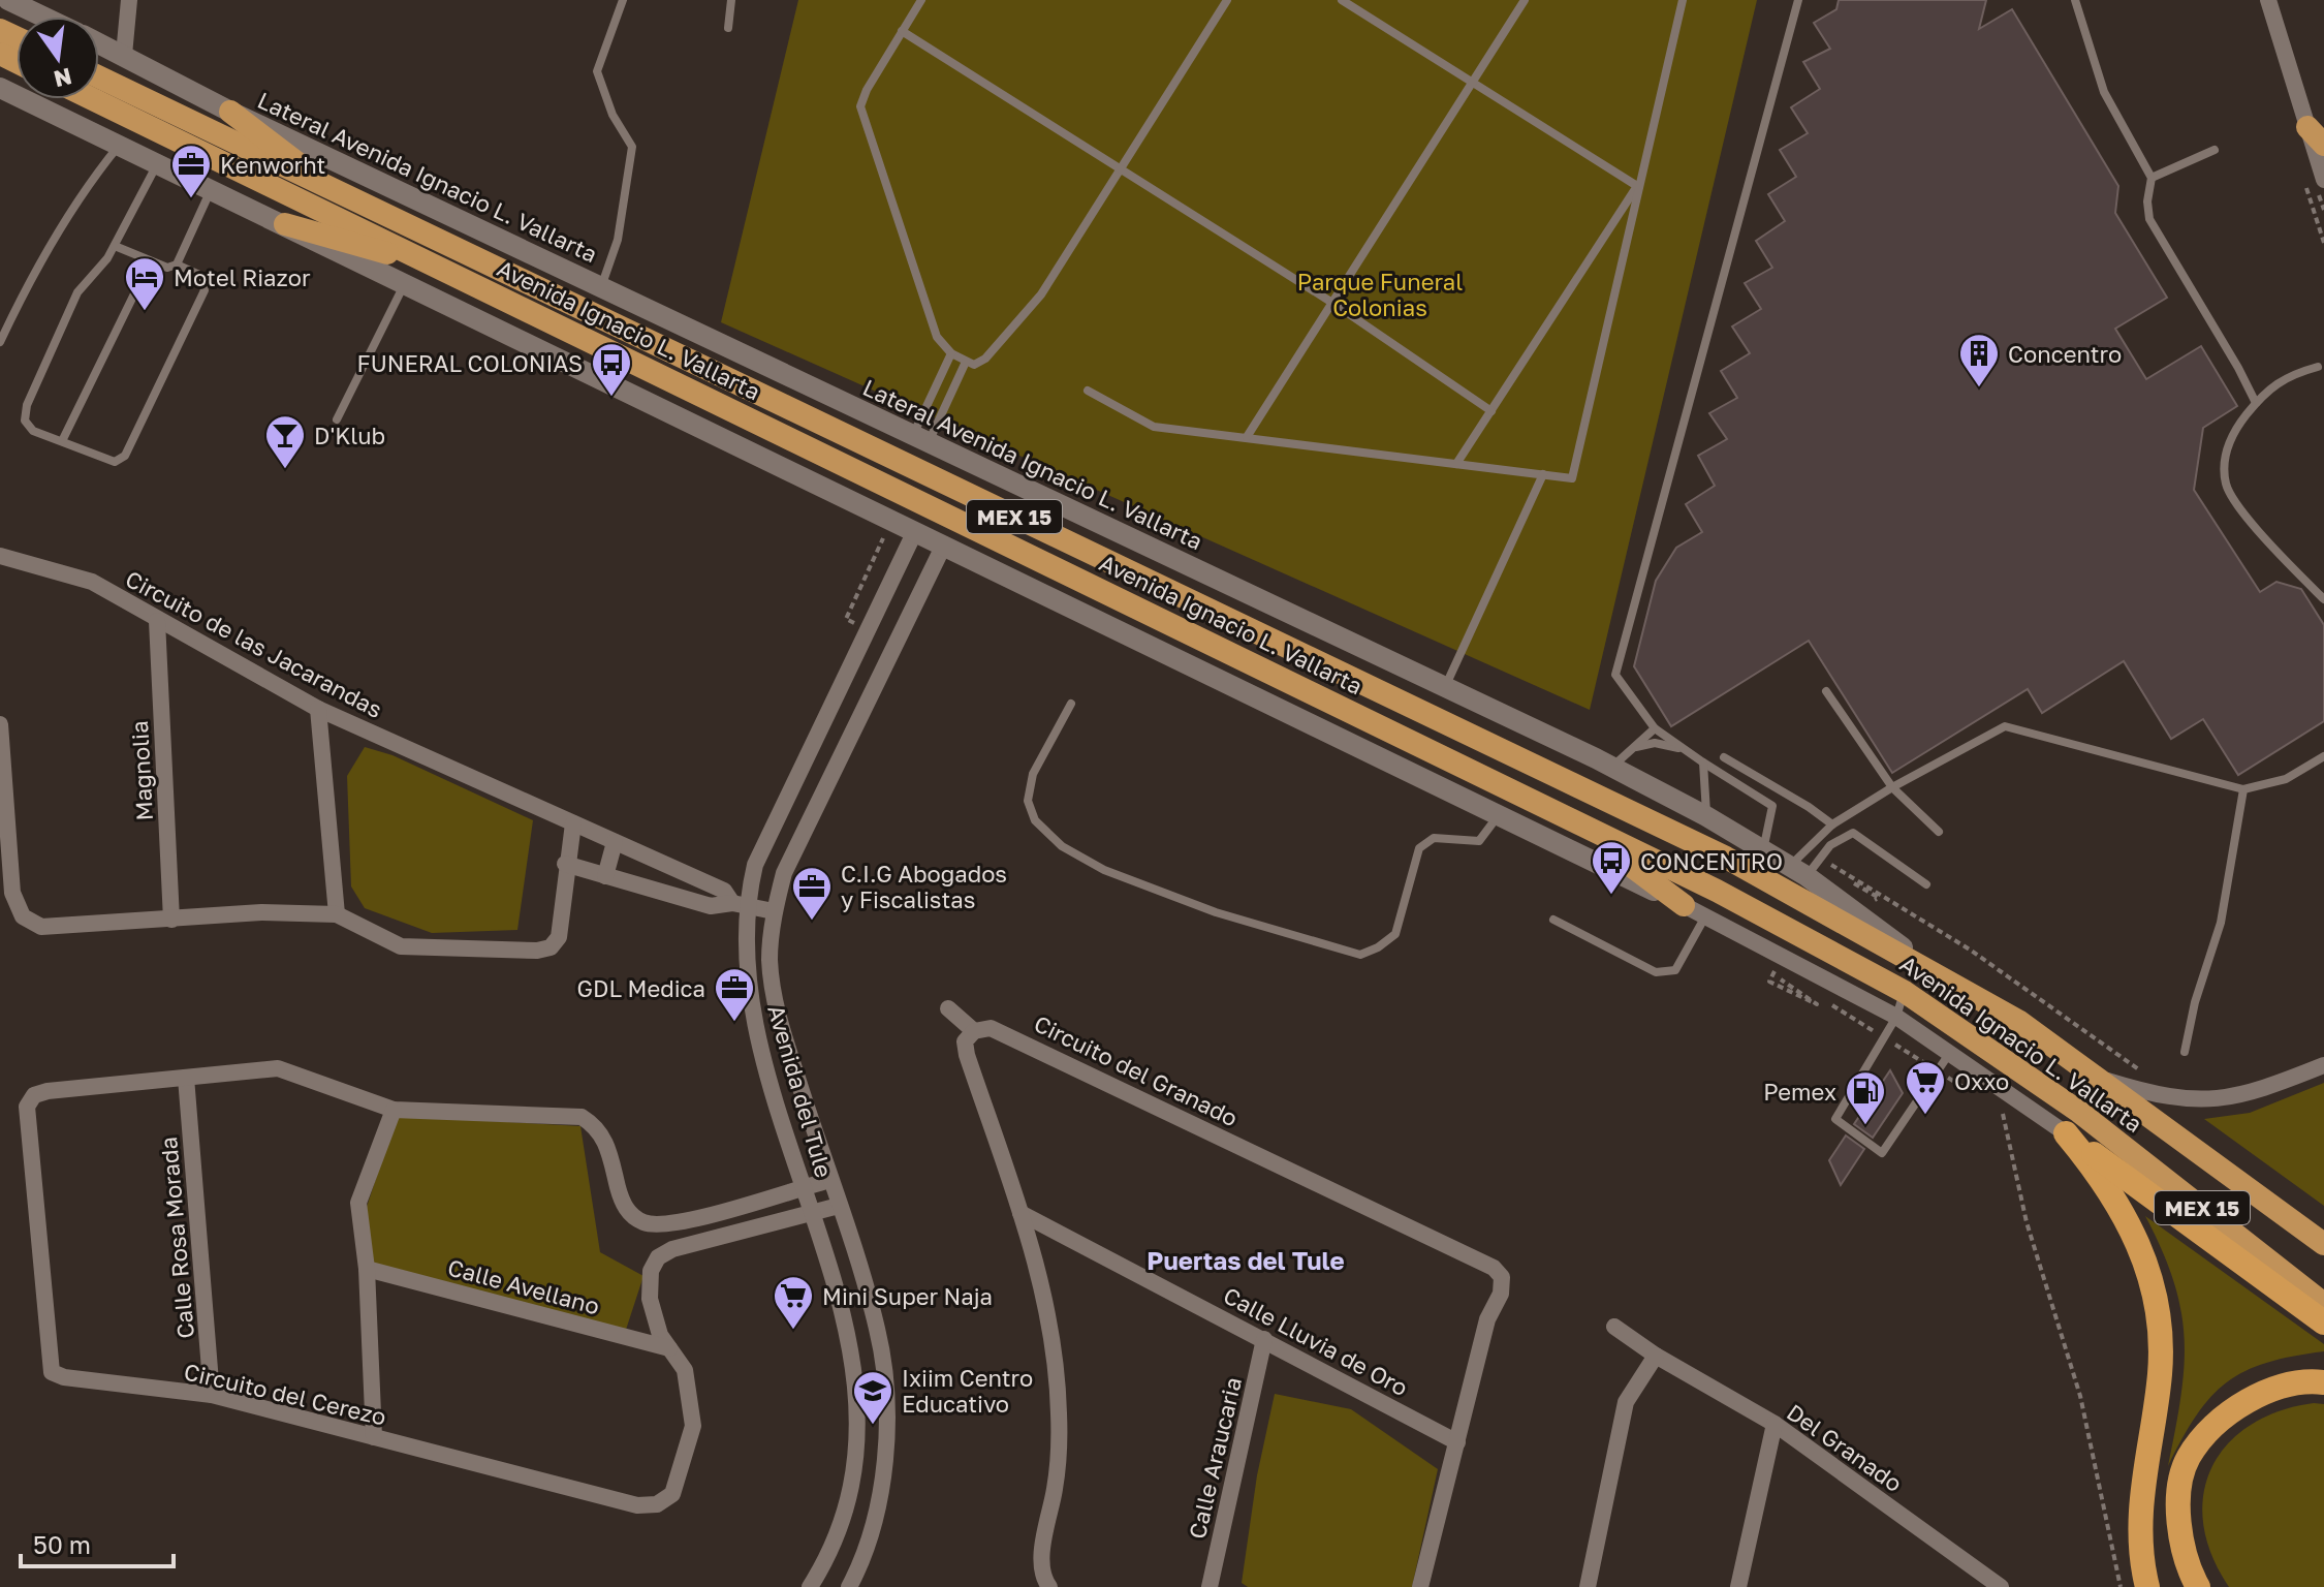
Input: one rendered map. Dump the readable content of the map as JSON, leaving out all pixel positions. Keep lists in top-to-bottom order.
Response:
{
  "streets": {
    "highway": ["Avenida Ignacio L. Vallarta", "MEX 15"],
    "street": [
      "Lateral Avenida Ignacio L. Vallarta",
      "Circuito de las Jacarandas",
      "Magnolia",
      "Circuito del Granado",
      "Avenida del Tule",
      "Calle Rosa Morada",
      "Calle Avellano",
      "Calle Lluvia de Oro",
      "Circuito del Cerezo",
      "Del Granado",
      "Calle Araucaria"
    ]
  },
  "crossings": [
    ["Lateral Avenida Ignacio L. Vallarta", "Avenida Ignacio L. Vallarta"],
    ["Circuito de las Jacarandas", "Magnolia"],
    ["Circuito de las Jacarandas", "Avenida del Tule"],
    ["Circuito del Granado", "Calle Lluvia de Oro"],
    ["Calle Rosa Morada", "Circuito del Cerezo"],
    ["Calle Avellano", "Circuito del Cerezo"],
    ["Calle Lluvia de Oro", "Calle Araucaria"]
  ],
  "districts": ["Puertas del Tule"],
  "parks": ["Parque Funeral Colonias"],
  "places": {
    "office": ["Kenworht", "C.I.G Abogados y Fiscalistas", "GDL Medica"],
    "hotel": ["Motel Riazor"],
    "building": ["Concentro"],
    "bus stop": ["FUNERAL COLONIAS", "CONCENTRO"],
    "bar": ["D'Klub"],
    "supermarket": ["Oxxo", "Mini Super Naja"],
    "fuel station": ["Pemex"],
    "school or university": ["Ixiim Centro Educativo"]
  },
  "scale_bar": "50 m",
  "north": "bottom"
}
